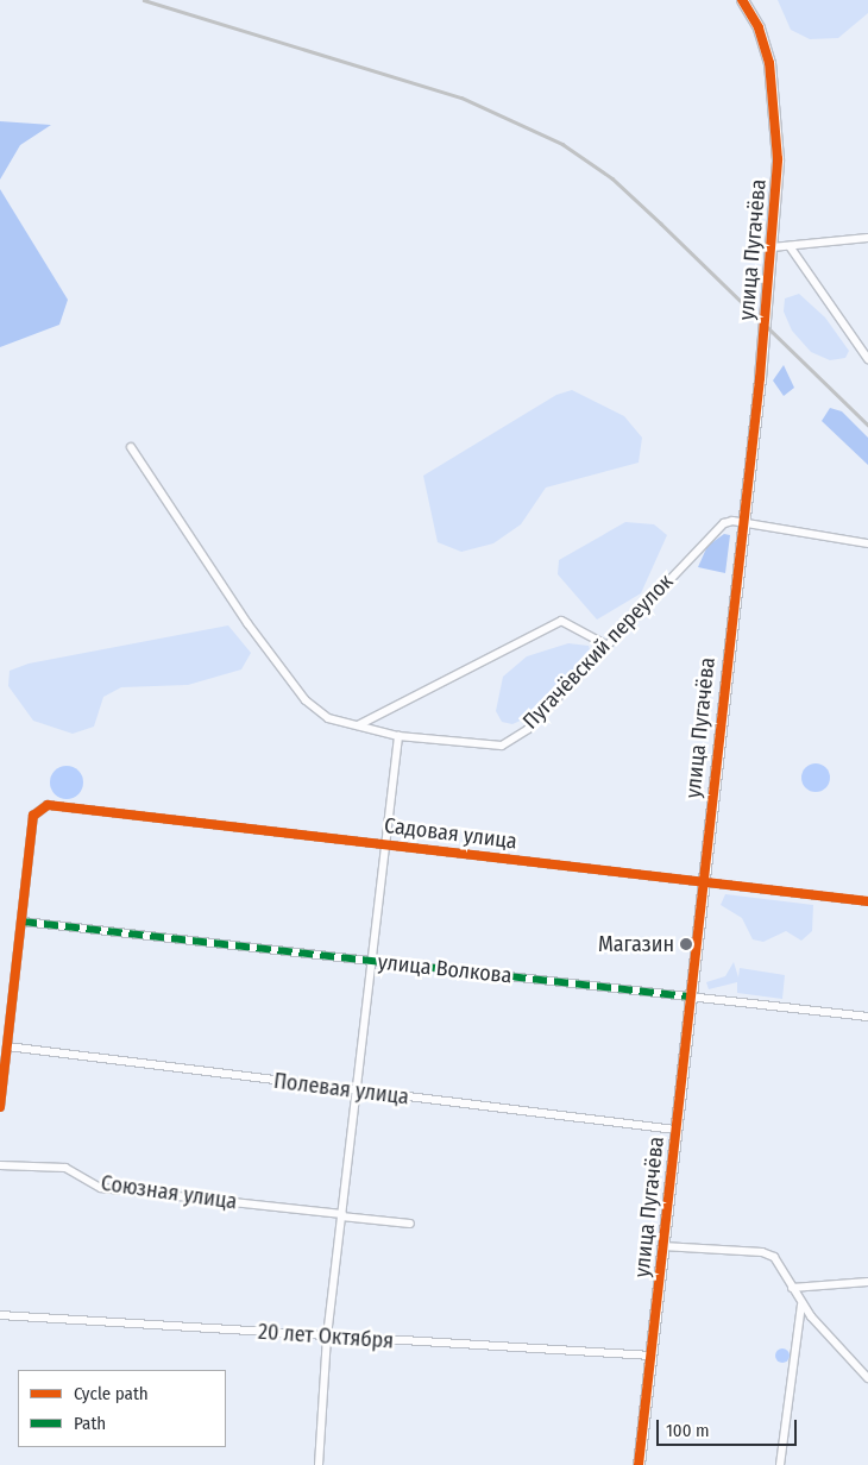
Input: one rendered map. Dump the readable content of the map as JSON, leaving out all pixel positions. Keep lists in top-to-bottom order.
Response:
{
  "streets": {
    "street": [
      "улица Пугачёва",
      "Пугачёвский переулок",
      "Садовая улица",
      "улица Волкова",
      "Полевая улица",
      "Союзная улица",
      "20 лет Октября"
    ]
  },
  "crossings": [
    ["улица Пугачёва", "Пугачёвский переулок"],
    ["улица Пугачёва", "Садовая улица"],
    ["улица Пугачёва", "улица Волкова"],
    ["улица Пугачёва", "Полевая улица"],
    ["улица Пугачёва", "20 лет Октября"],
    ["Садовая улица", "улица Волкова"]
  ],
  "places": ["Магазин"],
  "legend": ["Cycle path", "Path"],
  "scale_bar": "100 m"
}
